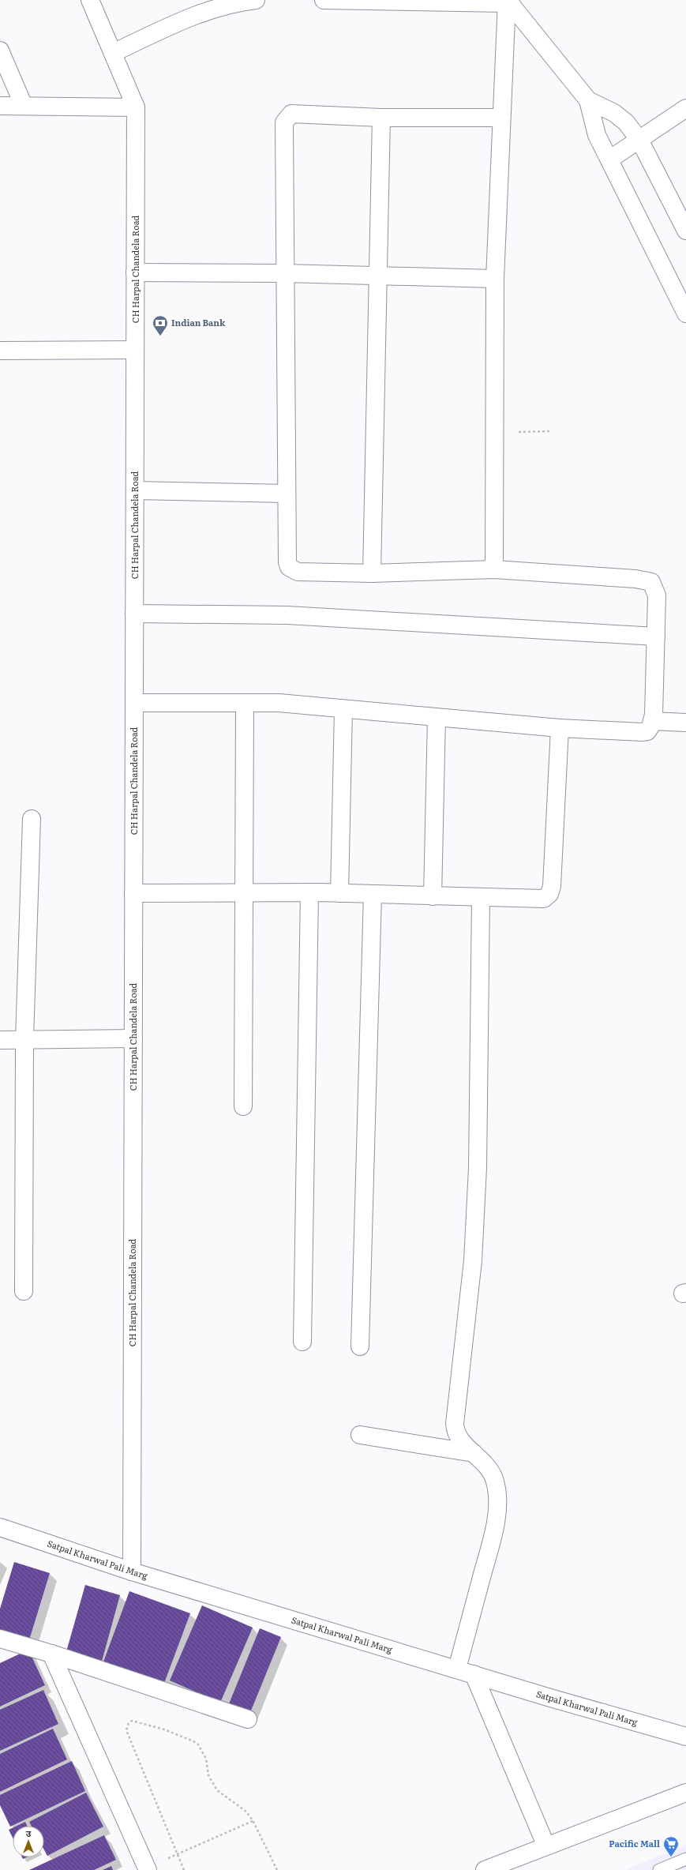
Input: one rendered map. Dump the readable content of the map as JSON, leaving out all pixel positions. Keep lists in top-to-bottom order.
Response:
{
  "streets": {
    "street": ["CH Harpal Chandela Road", "Satpal Kharwal Pali Marg"]
  },
  "crossings": [
    ["CH Harpal Chandela Road", "Satpal Kharwal Pali Marg"]
  ],
  "places": {
    "bank": ["Indian Bank"],
    "supermarket": ["Pacific Mall"]
  },
  "north": "top"
}
